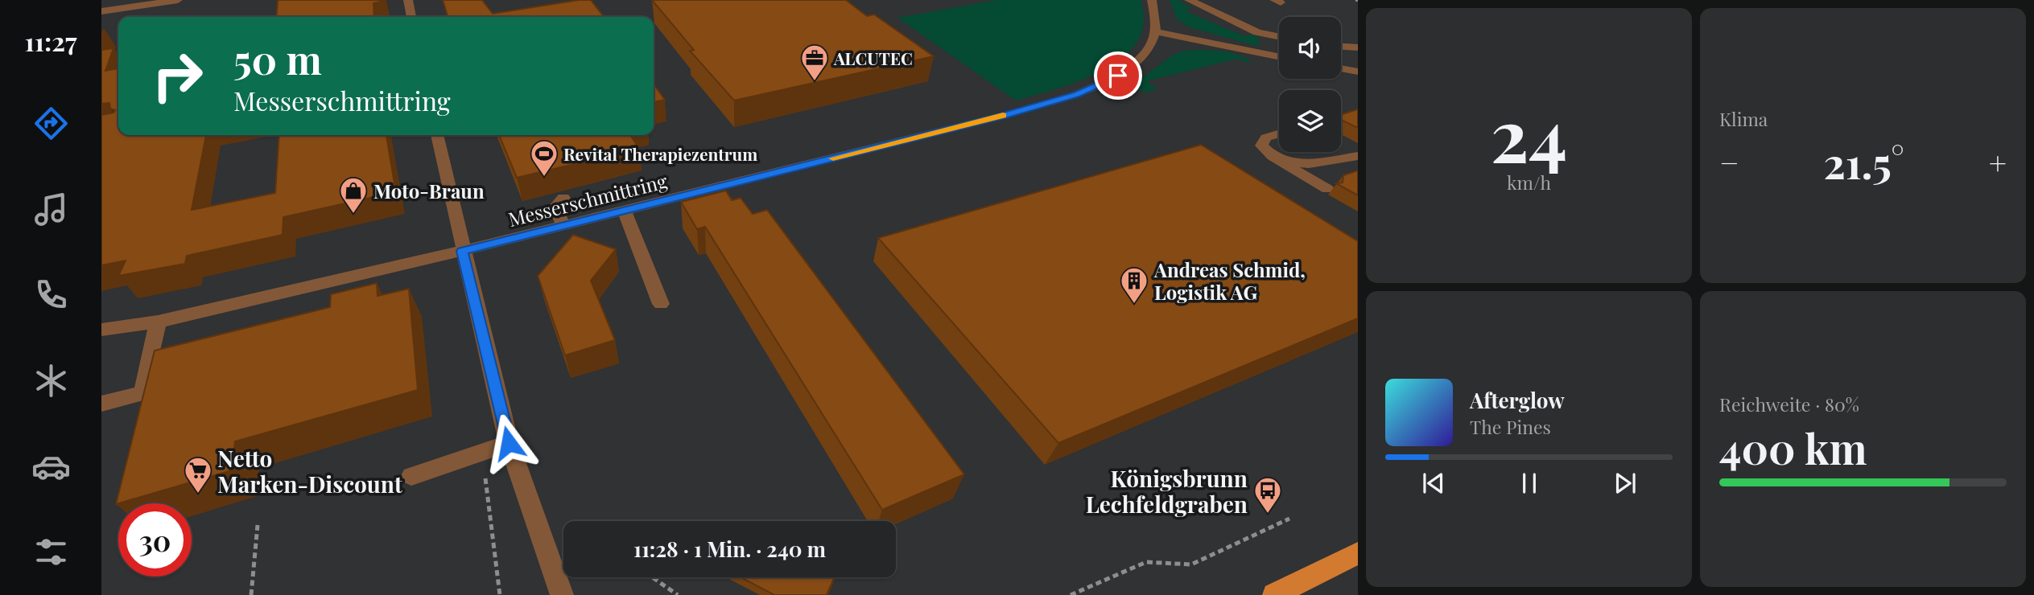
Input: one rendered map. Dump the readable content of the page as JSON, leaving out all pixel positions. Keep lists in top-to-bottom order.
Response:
{
  "streets": {
    "street": ["Messerschmittring"]
  },
  "places": {
    "office": ["ALCUTEC"],
    "sports": ["Revital Therapiezentrum"],
    "shop": ["Moto-Braun"],
    "building": ["Andreas Schmid, Logistik AG"],
    "supermarket": ["Netto Marken-Discount"],
    "bus stop": ["Königsbrunn Lechfeldgraben"]
  },
  "page": {
    "tabs": "11:27",
    "tile": [
      ["24", "km/h"],
      "Klima",
      ["Reichweite · 80%", "400 km"]
    ],
    "turn": ["50 m", "Messerschmittring"],
    "heat": ["−", "21.5°", "+"],
    "song": ["Afterglow", "The Pines"],
    "limit": "30",
    "trip": "11:28 · 1 Min. · 240 m"
  }
}
